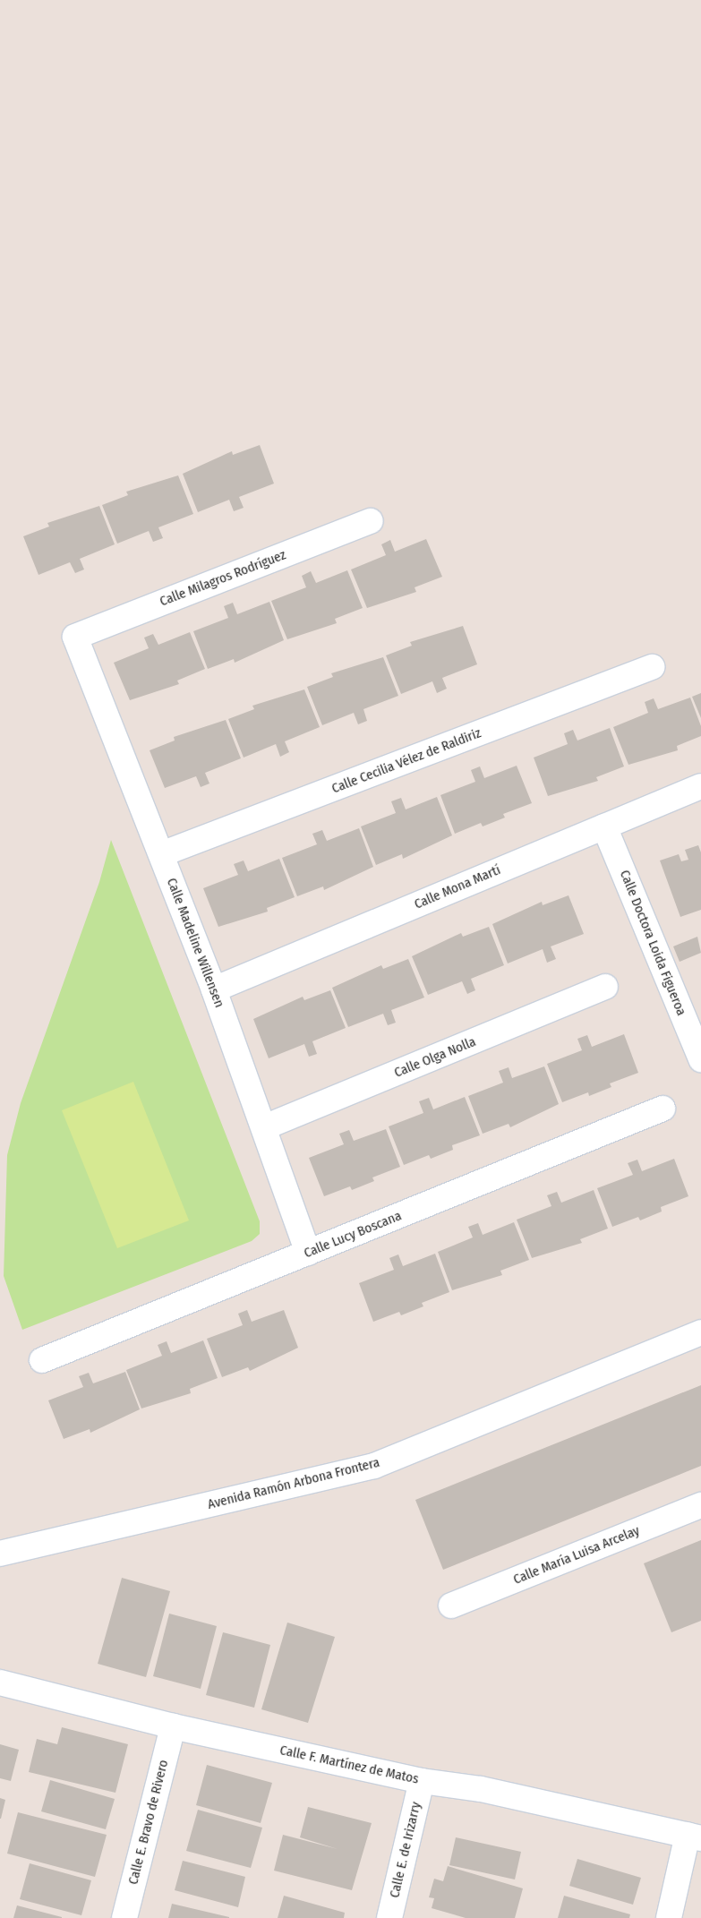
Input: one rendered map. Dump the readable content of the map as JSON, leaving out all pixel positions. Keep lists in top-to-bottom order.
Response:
{
  "streets": {
    "street": [
      "Calle Milagros Rodríguez",
      "Calle Cecilia Vélez de Raldiriz",
      "Calle Mona Martí",
      "Calle Madeline Willensen",
      "Calle Doctora Loida Figueroa",
      "Calle Olga Nolla",
      "Calle Lucy Boscana",
      "Avenida Ramón Arbona Frontera",
      "Calle María Luisa Arcelay",
      "Calle F. Martínez de Matos",
      "Calle E. Bravo de Rivero",
      "Calle E. de Irizarry"
    ]
  },
  "crossings": [
    ["Calle Milagros Rodríguez", "Calle Madeline Willensen"],
    ["Calle Cecilia Vélez de Raldiriz", "Calle Madeline Willensen"],
    ["Calle Mona Martí", "Calle Madeline Willensen"],
    ["Calle Mona Martí", "Calle Doctora Loida Figueroa"],
    ["Calle Madeline Willensen", "Calle Olga Nolla"],
    ["Calle Madeline Willensen", "Calle Lucy Boscana"],
    ["Calle F. Martínez de Matos", "Calle E. Bravo de Rivero"],
    ["Calle F. Martínez de Matos", "Calle E. de Irizarry"]
  ]
}
